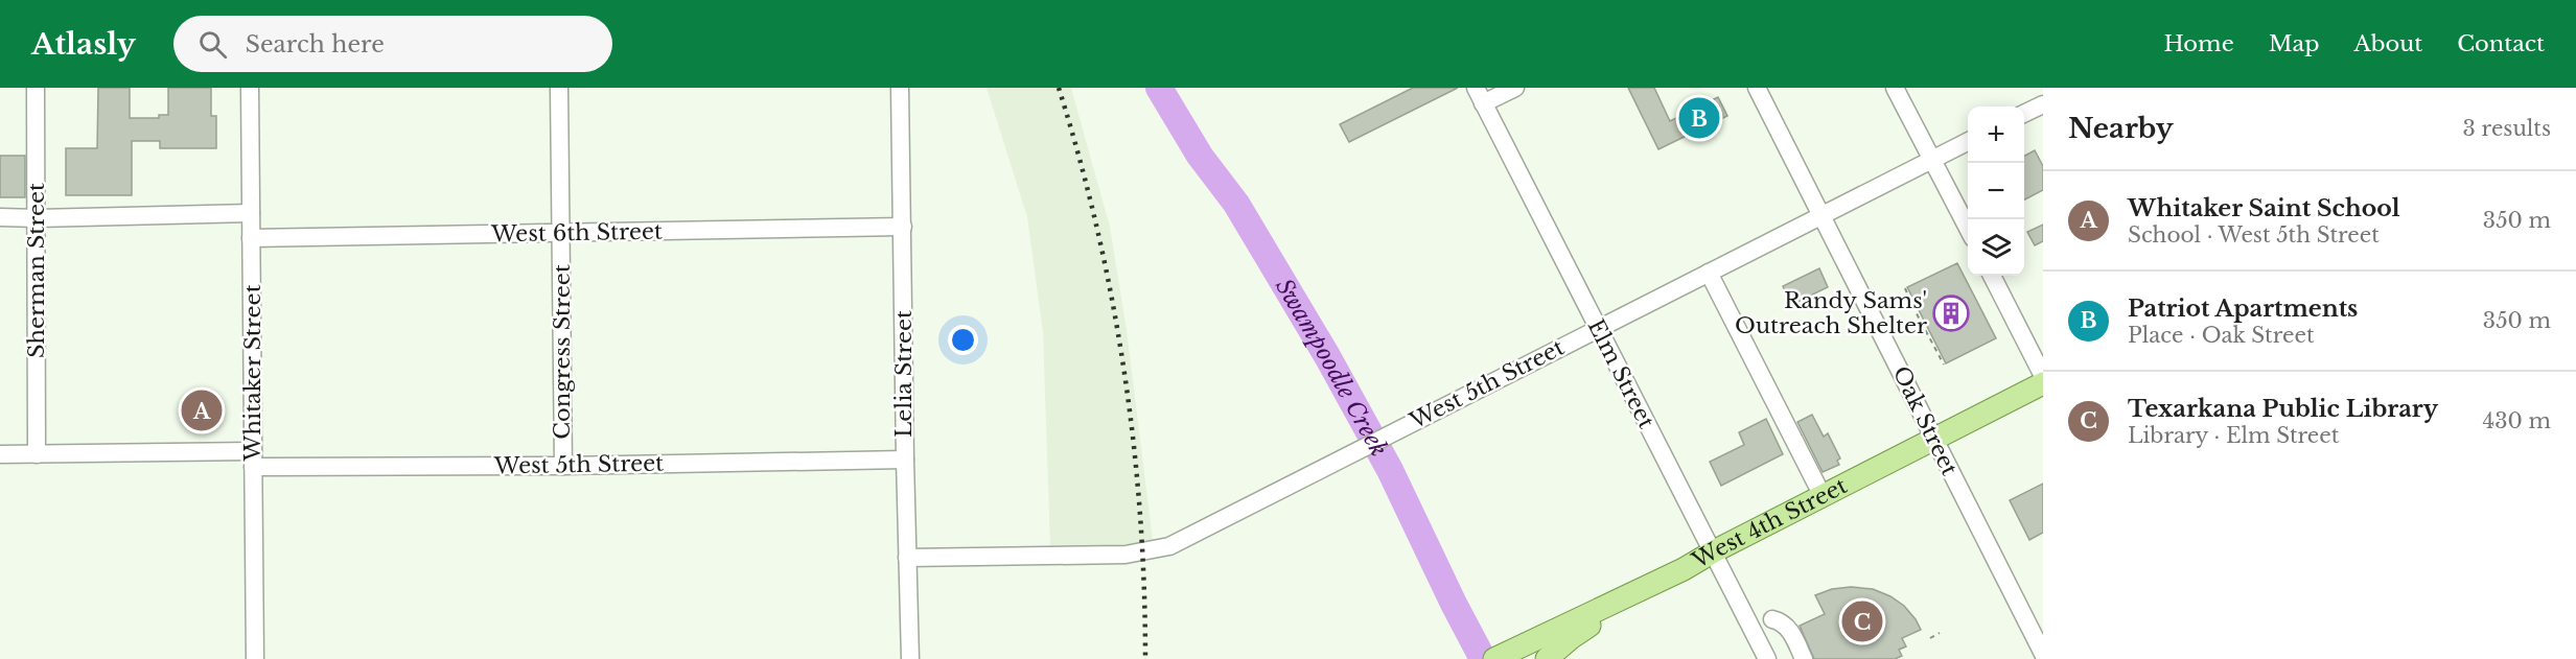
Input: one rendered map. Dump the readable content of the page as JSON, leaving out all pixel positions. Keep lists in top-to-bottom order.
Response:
{
  "streets": {
    "main road": ["West 4th Street"],
    "street": [
      "West 6th Street",
      "Sherman Street",
      "Congress Street",
      "Whitaker Street",
      "Lelia Street",
      "Elm Street",
      "West 5th Street",
      "Oak Street"
    ]
  },
  "crossings": [
    ["West 6th Street", "Congress Street"],
    ["West 6th Street", "Whitaker Street"],
    ["West 6th Street", "Lelia Street"],
    ["Sherman Street", "West 5th Street"],
    ["Congress Street", "West 5th Street"],
    ["Whitaker Street", "West 5th Street"],
    ["Lelia Street", "West 5th Street"],
    ["Elm Street", "West 5th Street"],
    ["Elm Street", "West 4th Street"],
    ["West 5th Street", "Oak Street"],
    ["Oak Street", "West 4th Street"]
  ],
  "water": ["Swampoodle Creek"],
  "places": {
    "building": ["Randy Sams' Outreach Shelter"]
  },
  "page": {
    "header": "Atlasly",
    "search": "Search here",
    "nav": [
      "Home",
      "Map",
      "About",
      "Contact"
    ],
    "heading": ["Nearby", "3 results"],
    "pins": ["B", "A", "C"],
    "map_buttons": ["+", "−"],
    "list": [
      {
        "mark": "A",
        "name": "Whitaker Saint School",
        "note": "School · West 5th Street",
        "value": "350 m"
      },
      {
        "mark": "B",
        "name": "Patriot Apartments",
        "note": "Place · Oak Street",
        "value": "350 m"
      },
      {
        "mark": "C",
        "name": "Texarkana Public Library",
        "note": "Library · Elm Street",
        "value": "430 m"
      }
    ]
  }
}
